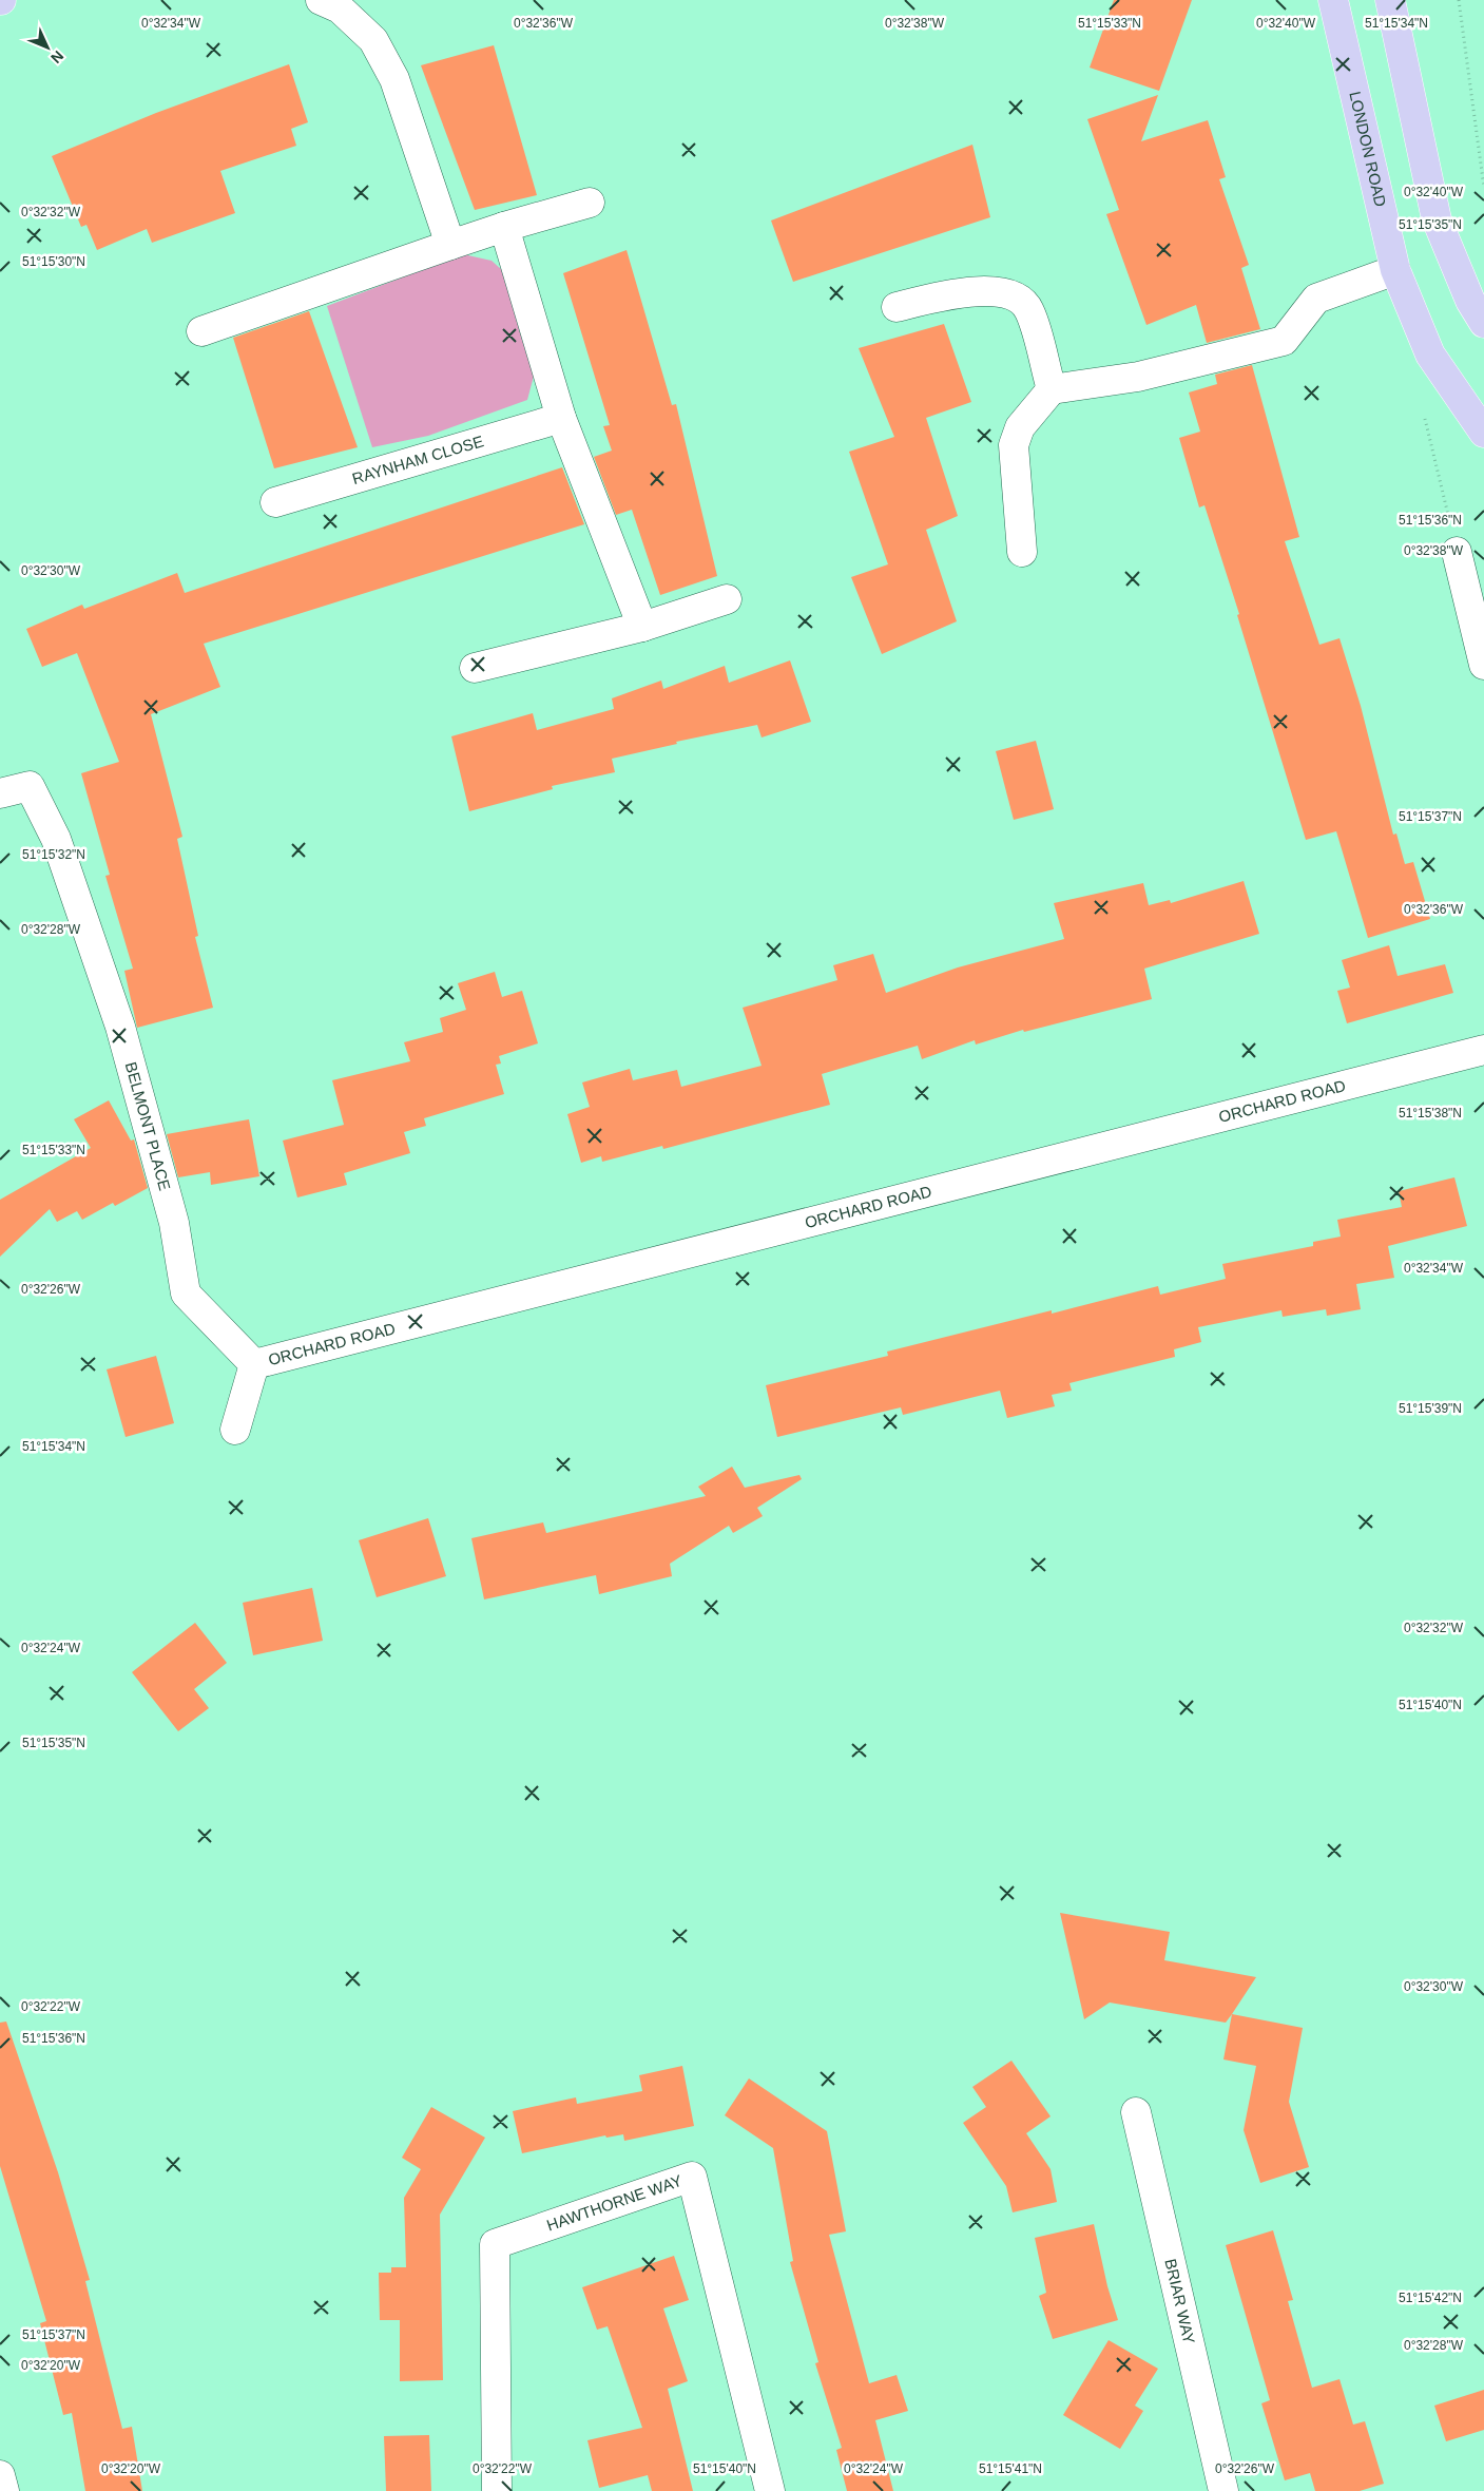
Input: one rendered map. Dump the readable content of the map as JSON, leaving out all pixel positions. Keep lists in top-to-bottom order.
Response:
{
  "streets": {
    "main road": ["LONDON ROAD"],
    "street": [
      "RAYNHAM CLOSE",
      "ORCHARD ROAD",
      "BELMONT PLACE",
      "HAWTHORNE WAY",
      "BRIAR WAY"
    ]
  },
  "crossings": [
    ["ORCHARD ROAD", "BELMONT PLACE"]
  ],
  "north": "bottom right",
  "coordinates": [
    "0°32'36\"W",
    "0°32'38\"W",
    "0°32'34\"W",
    "0°32'40\"W",
    "51°15'33\"N",
    "51°15'34\"N",
    "0°32'32\"W",
    "51°15'35\"N",
    "51°15'30\"N",
    "51°15'36\"N",
    "0°32'30\"W",
    "51°15'37\"N",
    "51°15'32\"N",
    "0°32'28\"W",
    "51°15'38\"N",
    "0°32'26\"W",
    "51°15'39\"N",
    "0°32'24\"W",
    "51°15'40\"N",
    "0°32'22\"W",
    "51°15'42\"N",
    "0°32'20\"W",
    "51°15'41\"N"
  ]
}
